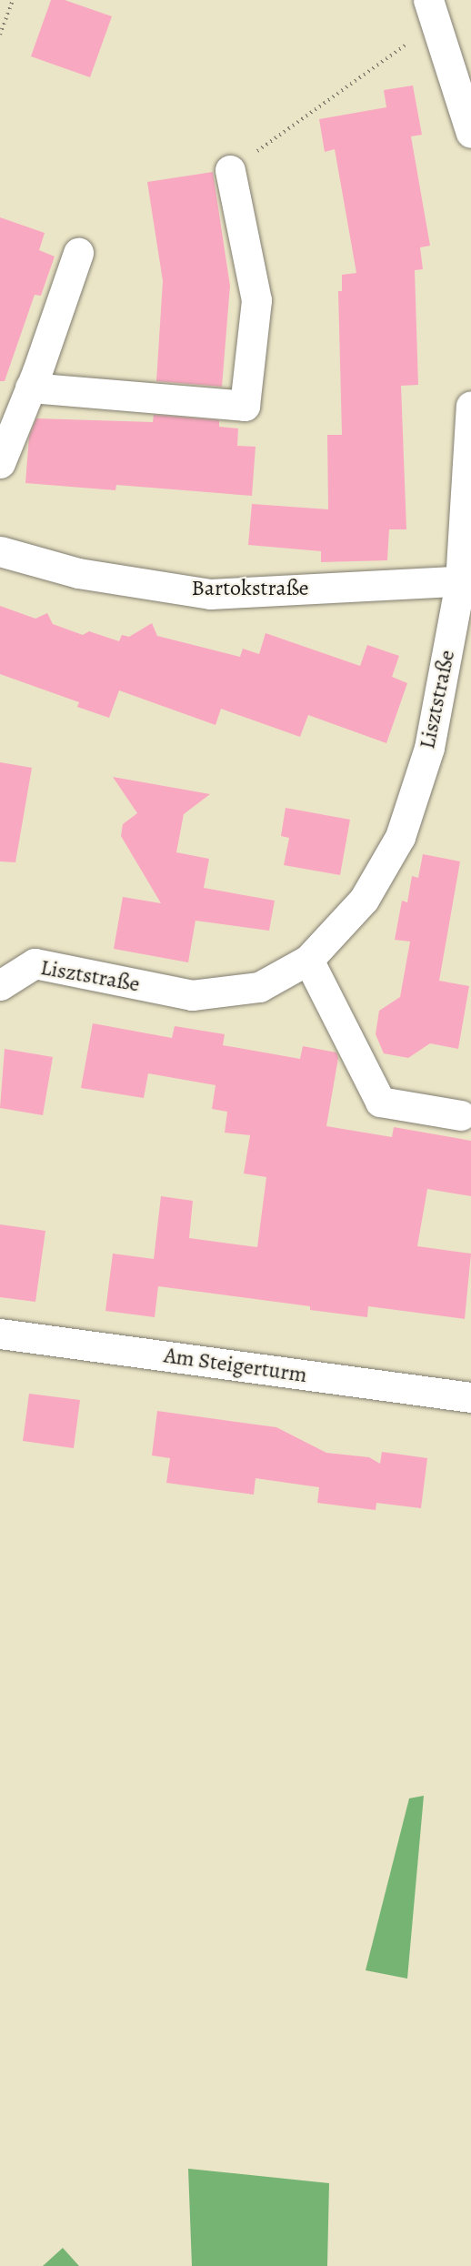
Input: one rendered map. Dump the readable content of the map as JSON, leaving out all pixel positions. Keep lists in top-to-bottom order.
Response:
{
  "streets": {
    "street": ["Bartokstraße", "Lisztstraße", "Am Steigerturm"]
  },
  "crossings": [
    ["Bartokstraße", "Lisztstraße"]
  ]
}
